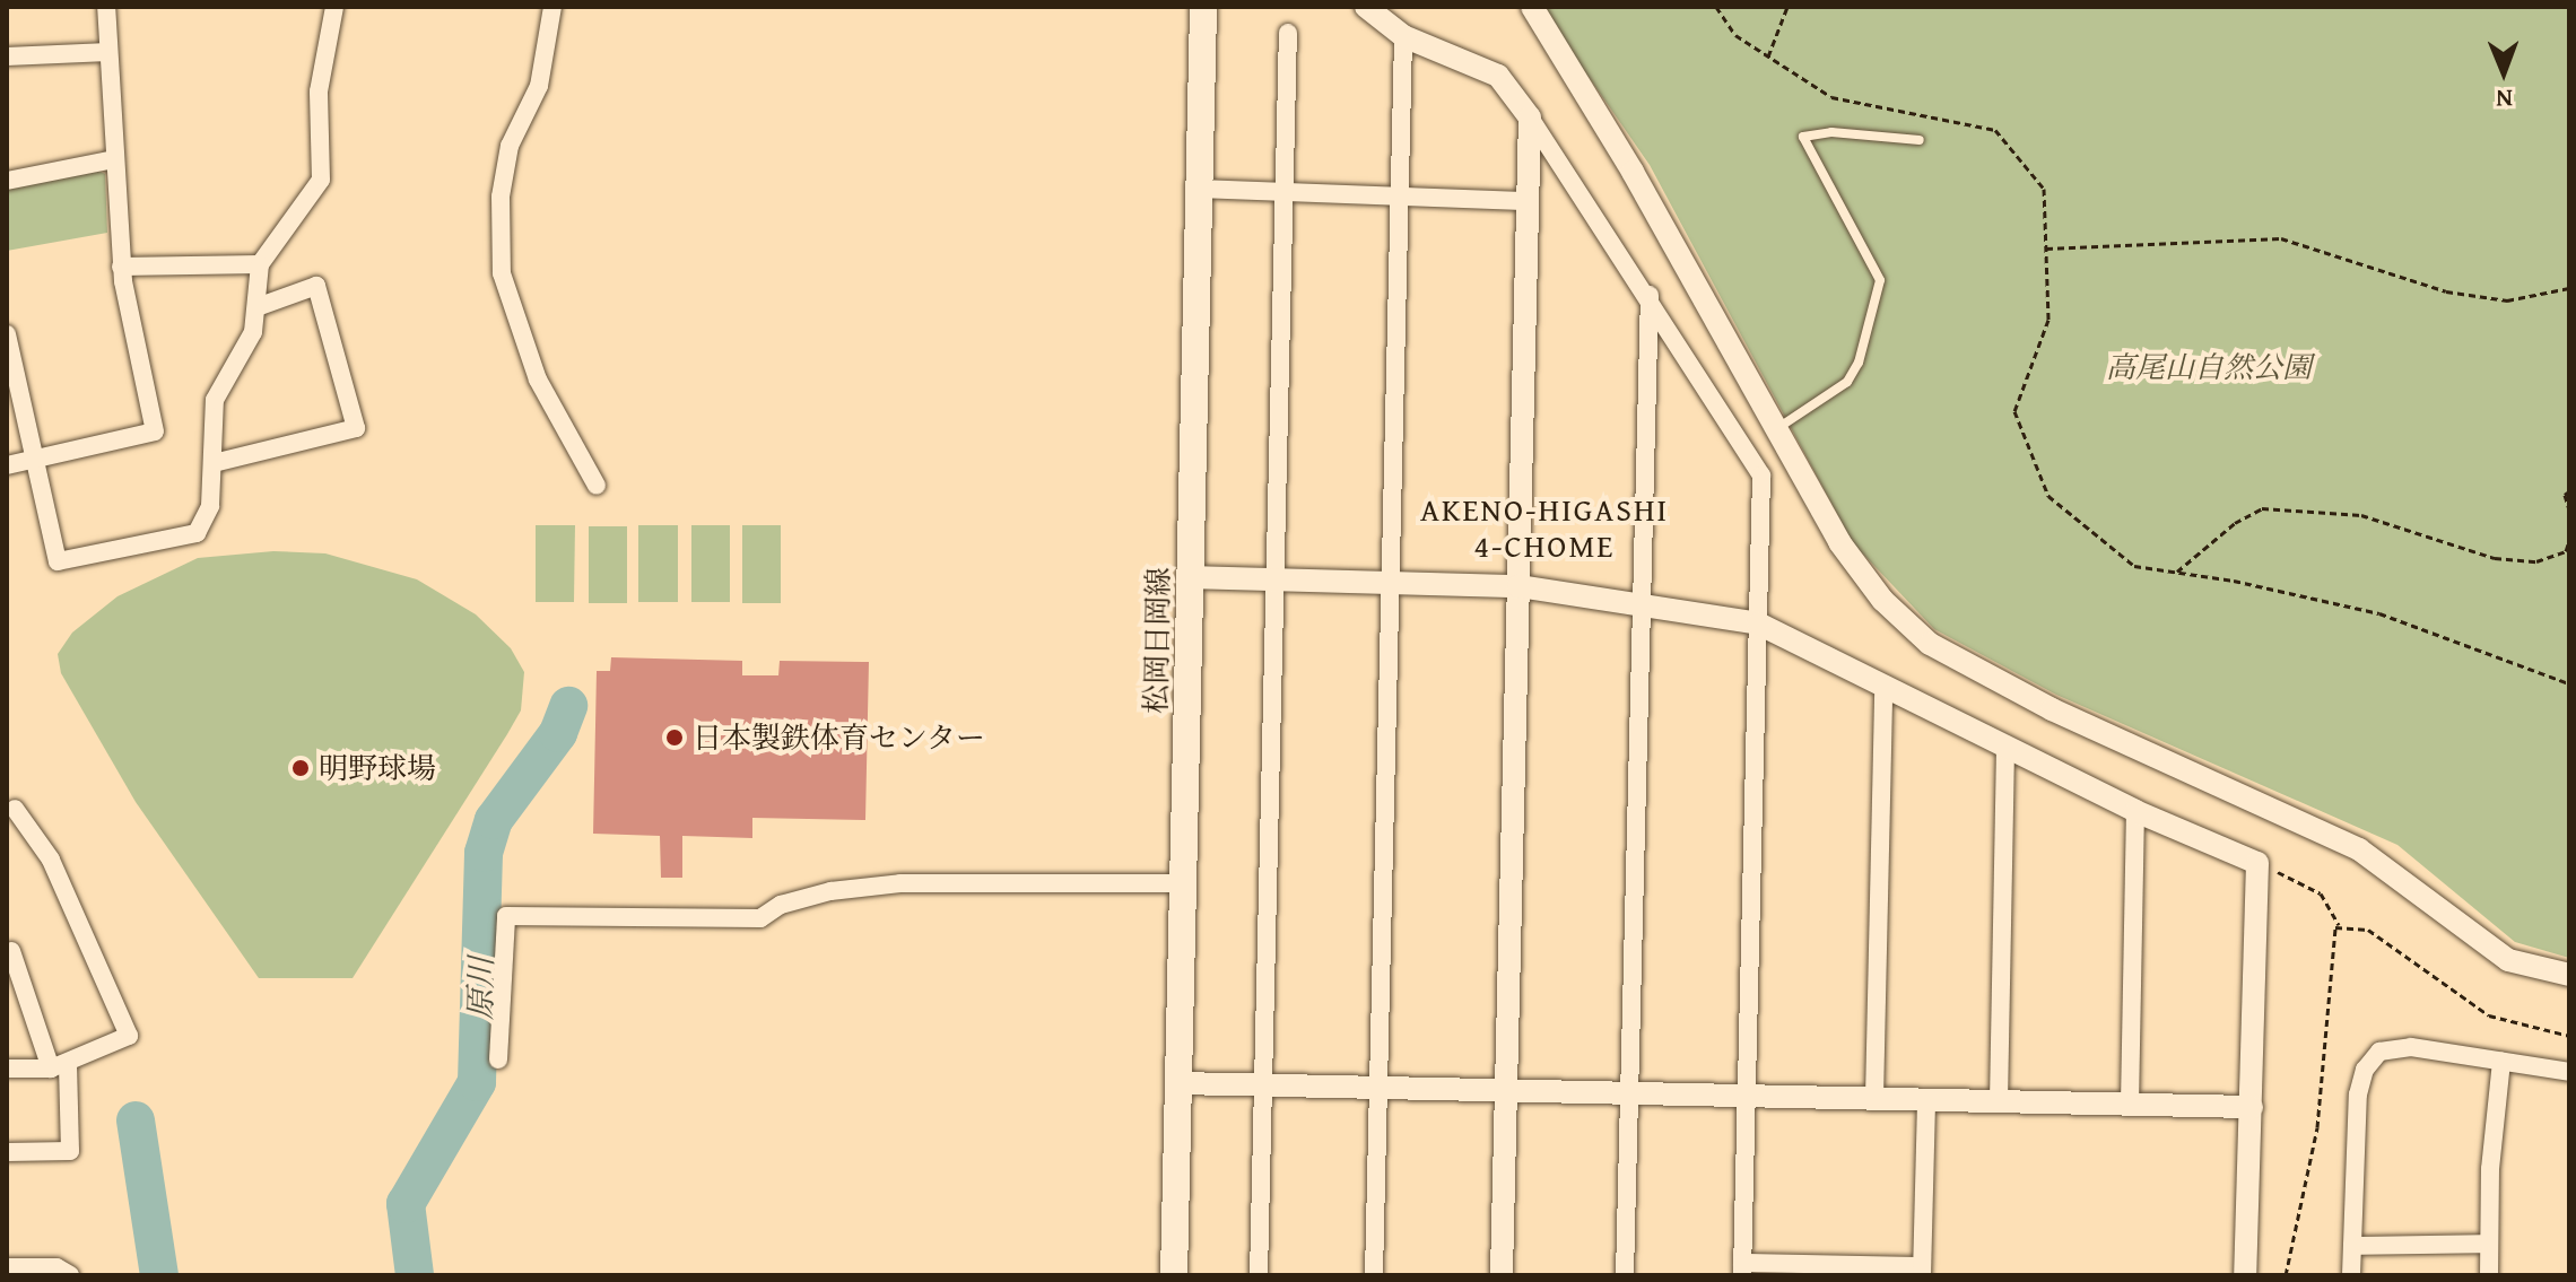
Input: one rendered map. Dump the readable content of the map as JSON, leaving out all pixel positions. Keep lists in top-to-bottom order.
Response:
{
  "streets": {
    "main road": ["松岡日岡線"]
  },
  "districts": ["AKENO-HIGASHI 4-CHOME"],
  "water": ["原川"],
  "parks": ["高尾山自然公園"],
  "places": ["日本製鉄体育センター", "明野球場"],
  "north": "bottom"
}
